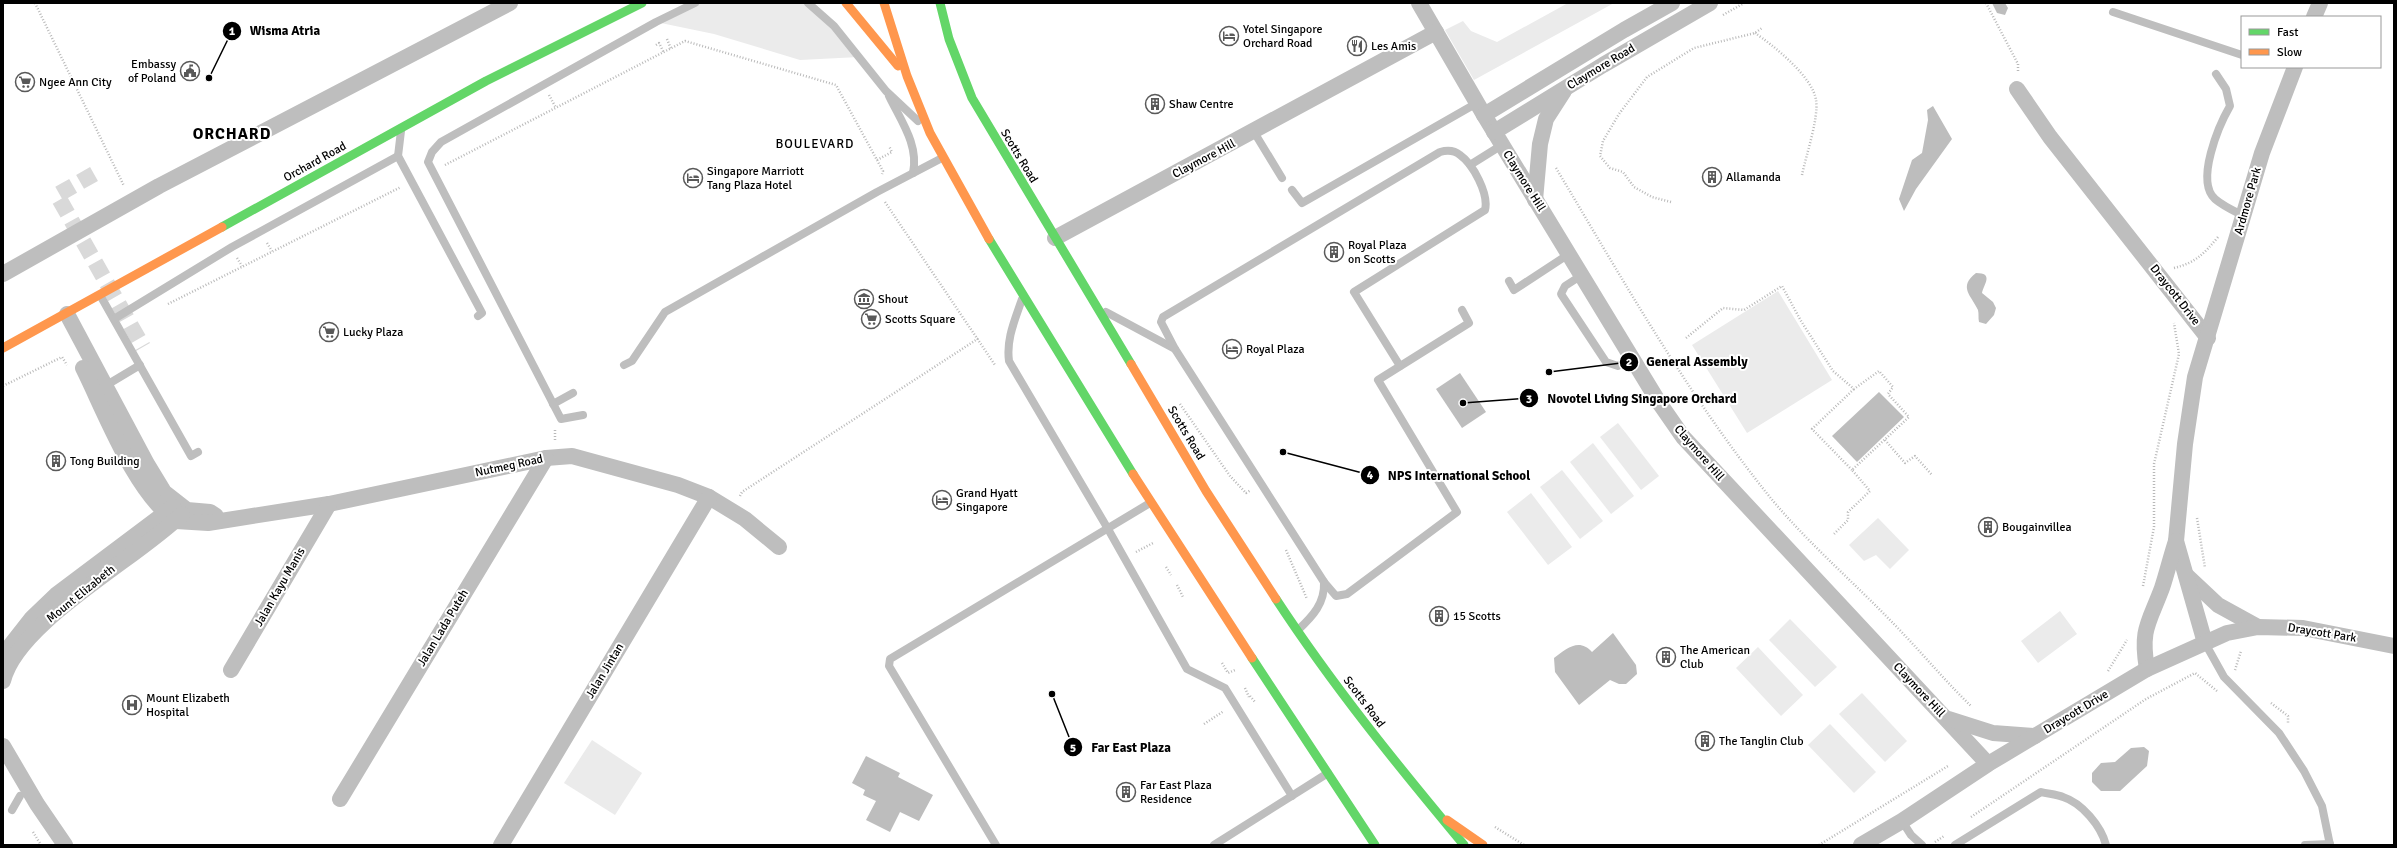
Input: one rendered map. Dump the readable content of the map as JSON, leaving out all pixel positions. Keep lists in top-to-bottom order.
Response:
{
  "streets": {
    "main road": ["Scotts Road", "Orchard Road"],
    "street": [
      "Claymore Road",
      "Claymore Hill",
      "Ardmore Park",
      "Draycott Drive",
      "Nutmeg Road",
      "Jalan Kayu Manis",
      "Mount Elizabeth",
      "Jalan Lada Puteh",
      "Draycott Park",
      "Jalan Jintan"
    ]
  },
  "crossings": [
    ["Claymore Road", "Claymore Hill"],
    ["Scotts Road", "Claymore Hill"],
    ["Claymore Hill", "Draycott Drive"],
    ["Ardmore Park", "Draycott Drive"],
    ["Draycott Drive", "Draycott Park"],
    ["Nutmeg Road", "Jalan Kayu Manis"],
    ["Nutmeg Road", "Mount Elizabeth"],
    ["Nutmeg Road", "Jalan Lada Puteh"],
    ["Nutmeg Road", "Jalan Jintan"]
  ],
  "districts": ["ORCHARD", "BOULEVARD"],
  "places": {
    "hotel": [
      "Yotel Singapore Orchard Road",
      "Singapore Marriott Tang Plaza Hotel",
      "Royal Plaza",
      "Grand Hyatt Singapore"
    ],
    "restaurant": ["Les Amis"],
    "public building": ["Embassy of Poland"],
    "other": [
      "Wisma Atria",
      "General Assembly",
      "Novotel Living Singapore Orchard",
      "NPS International School",
      "Far East Plaza"
    ],
    "supermarket": ["Ngee Ann City", "Scotts Square", "Lucky Plaza"],
    "building": [
      "Shaw Centre",
      "Allamanda",
      "Royal Plaza on Scotts",
      "Tong Building",
      "Bougainvillea",
      "15 Scotts",
      "The American Club",
      "The Tanglin Club",
      "Far East Plaza Residence"
    ],
    "museum": ["Shout"],
    "hospital": ["Mount Elizabeth Hospital"]
  },
  "legend": ["Fast", "Slow"]
}
